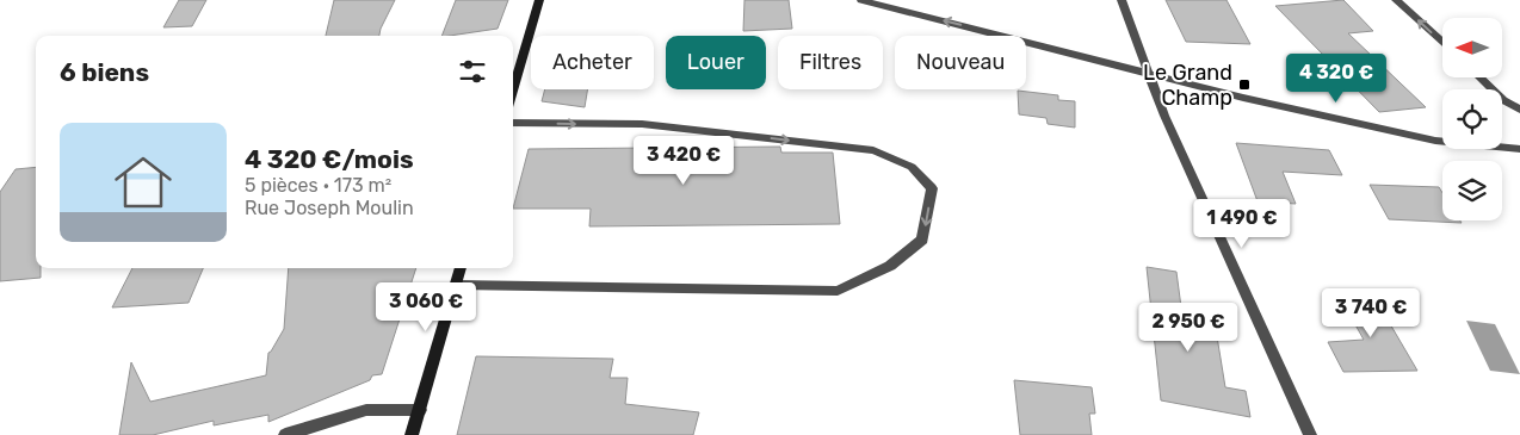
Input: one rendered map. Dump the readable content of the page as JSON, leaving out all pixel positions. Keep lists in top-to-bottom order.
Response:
{
  "places": {
    "transit": ["Le Grand Champ"]
  },
  "north": "left",
  "page": {
    "chip": [
      "Acheter",
      "Louer",
      "Filtres",
      "Nouveau"
    ],
    "heading": "6 biens",
    "price": [
      "4 320 €",
      "3 420 €",
      "1 490 €",
      "3 060 €",
      "3 740 €",
      "2 950 €"
    ],
    "list": [
      {
        "name": "4 320 €/mois",
        "note": "5 pièces · 173 m² · Rue Joseph Moulin"
      }
    ]
  }
}
